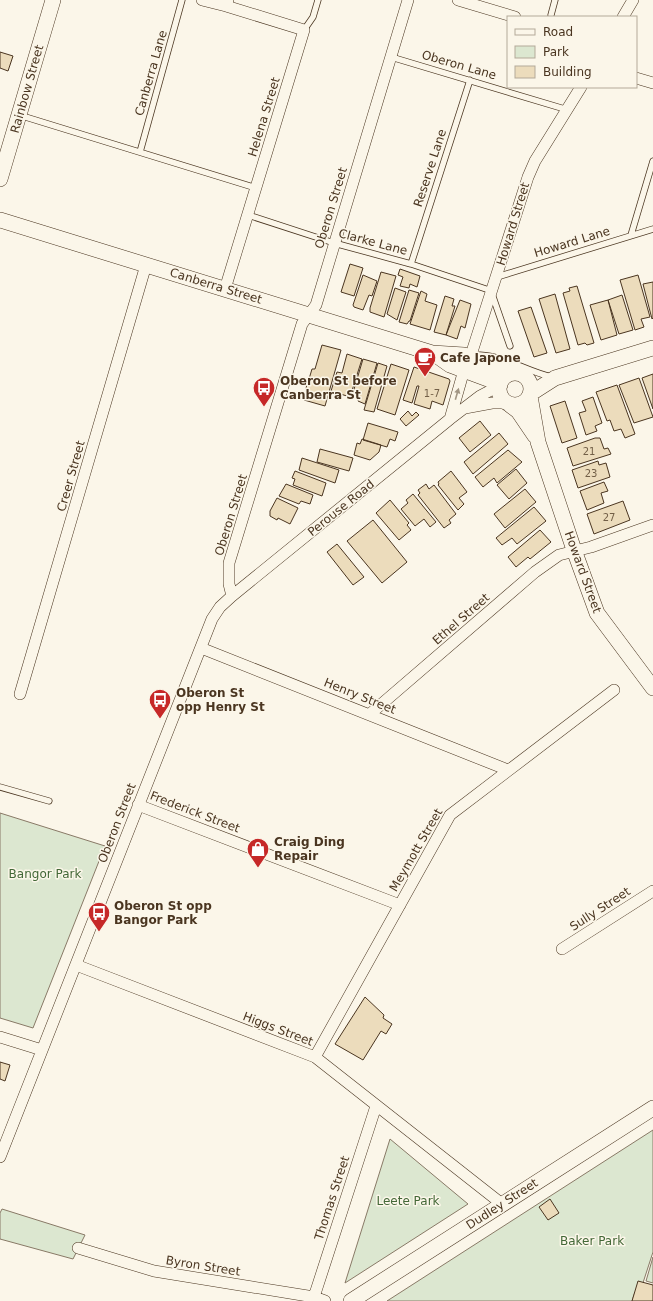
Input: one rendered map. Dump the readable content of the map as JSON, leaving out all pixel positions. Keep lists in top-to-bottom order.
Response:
{
  "streets": {
    "street": [
      "Rainbow Street",
      "Helena Street",
      "Oberon Street",
      "Howard Street",
      "Canberra Street",
      "Creer Street",
      "Perouse Road",
      "Ethel Street",
      "Henry Street",
      "Frederick Street",
      "Meymott Street",
      "Sully Street",
      "Higgs Street",
      "Thomas Street",
      "Dudley Street",
      "Byron Street"
    ],
    "lane": [
      "Oberon Lane",
      "Canberra Lane",
      "Reserve Lane",
      "Clarke Lane",
      "Howard Lane"
    ]
  },
  "crossings": [
    ["Oberon Lane", "Reserve Lane"],
    ["Oberon Lane", "Oberon Street"],
    ["Oberon Lane", "Howard Street"],
    ["Helena Street", "Clarke Lane"],
    ["Helena Street", "Canberra Street"],
    ["Reserve Lane", "Clarke Lane"],
    ["Oberon Street", "Clarke Lane"],
    ["Oberon Street", "Canberra Street"],
    ["Oberon Street", "Perouse Road"],
    ["Oberon Street", "Henry Street"],
    ["Oberon Street", "Frederick Street"],
    ["Oberon Street", "Higgs Street"],
    ["Howard Street", "Clarke Lane"],
    ["Howard Street", "Howard Lane"],
    ["Howard Street", "Canberra Street"],
    ["Howard Street", "Perouse Road"],
    ["Howard Street", "Ethel Street"],
    ["Canberra Street", "Creer Street"],
    ["Canberra Street", "Perouse Road"],
    ["Ethel Street", "Henry Street"],
    ["Henry Street", "Meymott Street"],
    ["Frederick Street", "Meymott Street"],
    ["Meymott Street", "Higgs Street"],
    ["Higgs Street", "Thomas Street"],
    ["Higgs Street", "Dudley Street"],
    ["Thomas Street", "Byron Street"]
  ],
  "parks": ["Bangor Park", "Leete Park", "Baker Park"],
  "places": {
    "cafe": ["Cafe Japone"],
    "bus stop": ["Oberon St before Canberra St", "Oberon St opp Henry St", "Oberon St opp Bangor Park"],
    "shop": ["Craig Ding Repair"]
  },
  "house_numbers": [
    "1-7",
    "21",
    "23",
    "27"
  ],
  "legend": ["Road", "Park", "Building"]
}
